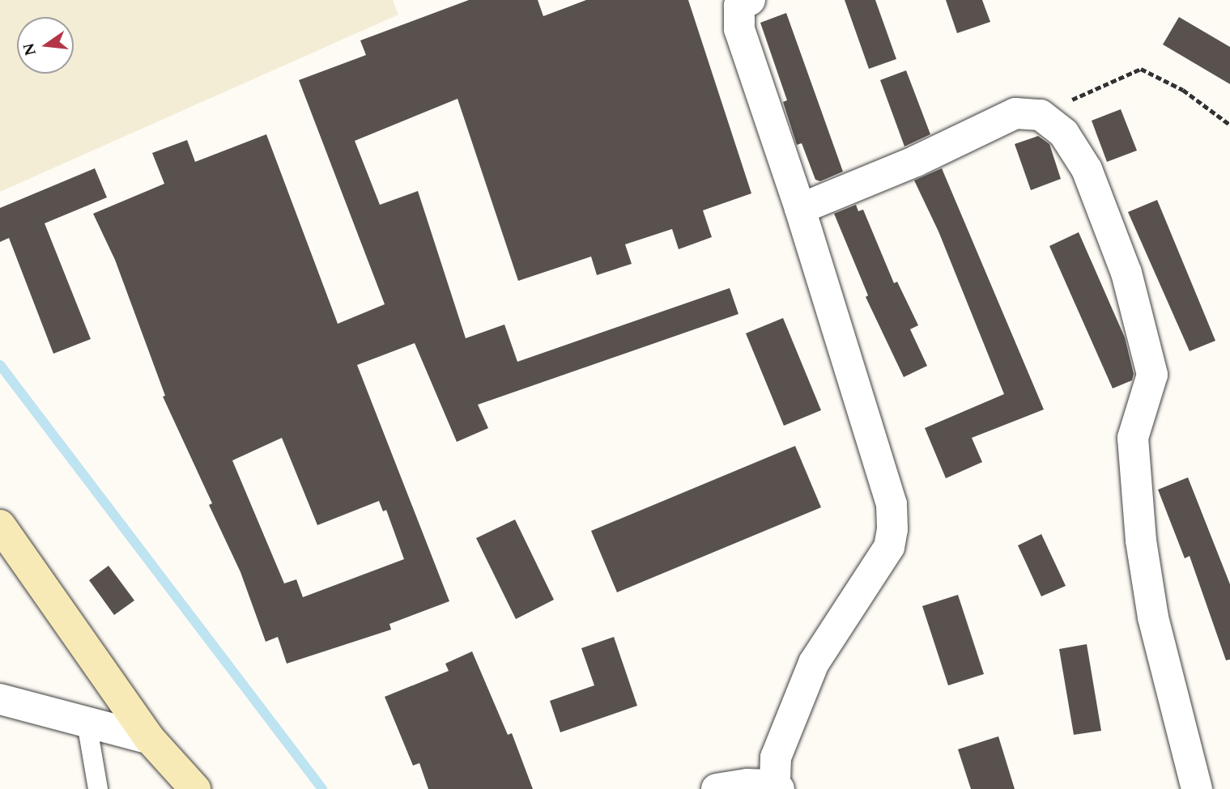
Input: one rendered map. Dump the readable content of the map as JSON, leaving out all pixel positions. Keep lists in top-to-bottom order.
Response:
{
  "north": "left"
}
